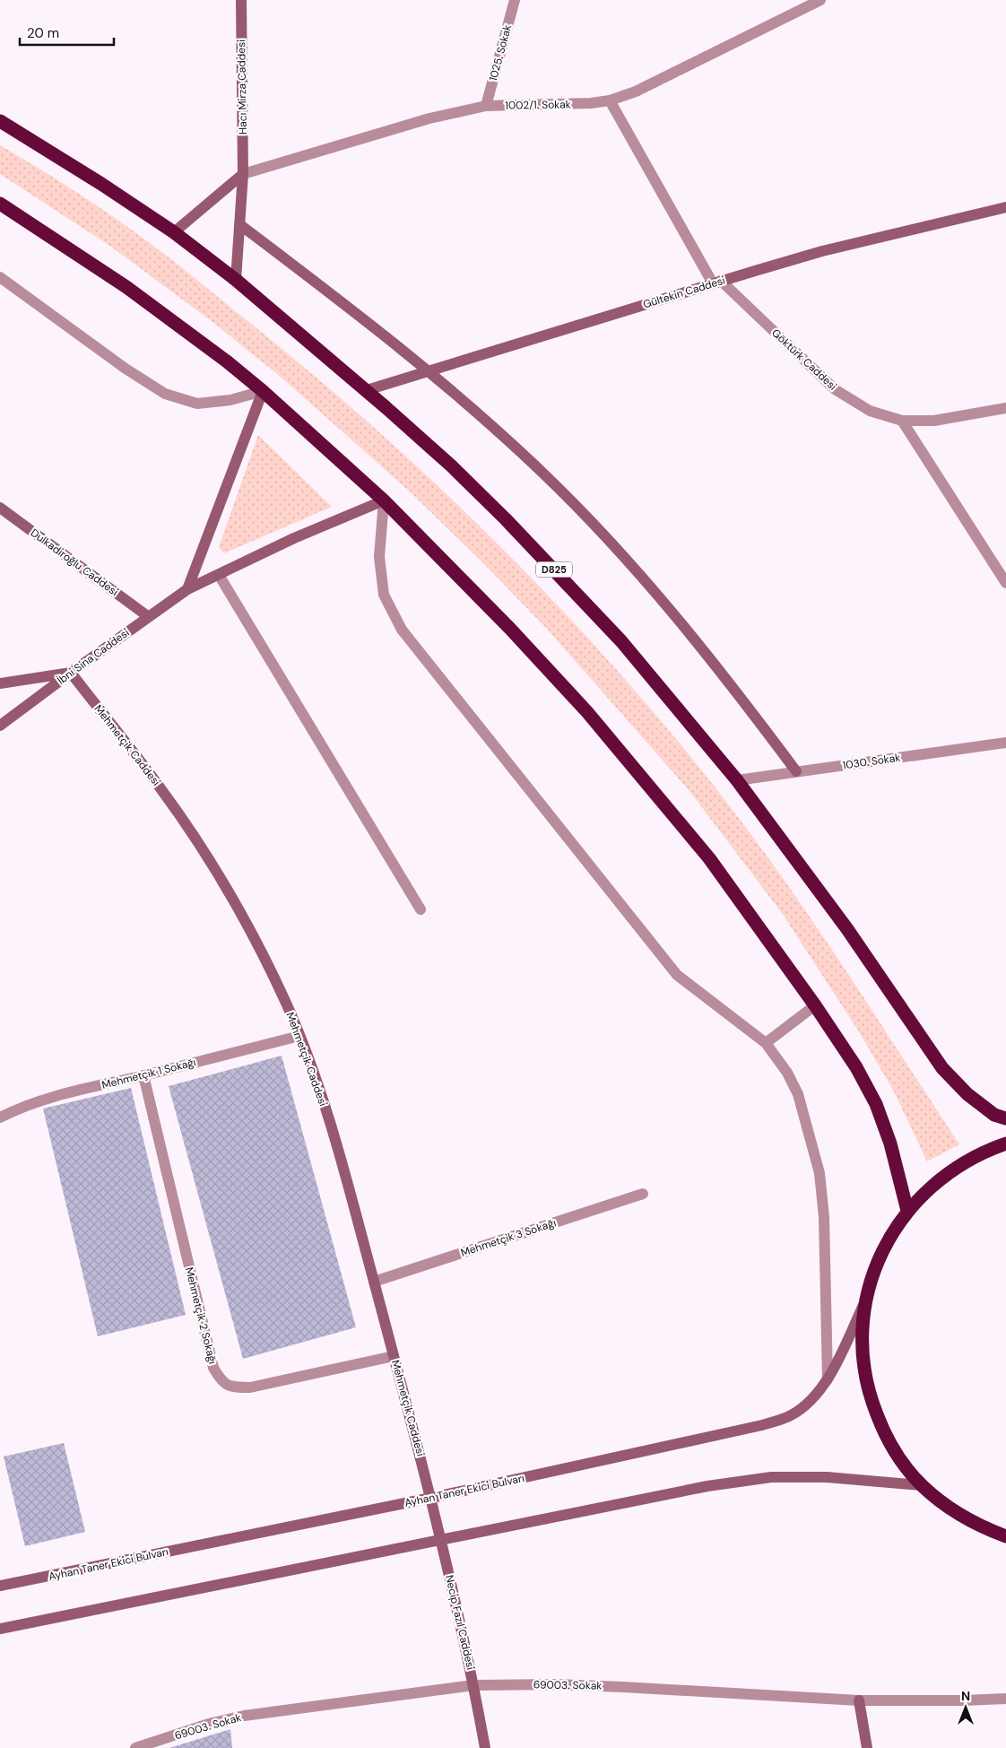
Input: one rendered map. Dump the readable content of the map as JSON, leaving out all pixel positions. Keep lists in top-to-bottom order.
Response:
{
  "streets": {
    "highway": ["D825"],
    "street": [
      "1025. Sokak",
      "Hacı Mirza Caddesi",
      "1002/1. Sokak",
      "Gültekin Caddesi",
      "Göktürk Caddesi",
      "Dulkadiroğlu Caddesi",
      "İbni Sina Caddesi",
      "Mehmetçik Caddesi",
      "1030. Sokak",
      "Mehmetçik 1 Sokağı",
      "Mehmetçik 3 Sokağı",
      "Mehmetçik 2 Sokağı",
      "Ayhan Taner Ekici Bulvarı",
      "Necip Fazıl Caddesi",
      "69003. Sokak"
    ]
  },
  "crossings": [
    ["1025. Sokak", "1002/1. Sokak"],
    ["Hacı Mirza Caddesi", "1002/1. Sokak"],
    ["Hacı Mirza Caddesi", "D825"],
    ["1002/1. Sokak", "Göktürk Caddesi"],
    ["Gültekin Caddesi", "Göktürk Caddesi"],
    ["Gültekin Caddesi", "D825"],
    ["Dulkadiroğlu Caddesi", "İbni Sina Caddesi"],
    ["D825", "1030. Sokak"],
    ["İbni Sina Caddesi", "Mehmetçik Caddesi"],
    ["Mehmetçik Caddesi", "Mehmetçik 1 Sokağı"],
    ["Mehmetçik Caddesi", "Mehmetçik 3 Sokağı"],
    ["Mehmetçik Caddesi", "Mehmetçik 2 Sokağı"],
    ["Mehmetçik Caddesi", "Ayhan Taner Ekici Bulvarı"],
    ["Mehmetçik Caddesi", "Necip Fazıl Caddesi"],
    ["Mehmetçik 1 Sokağı", "Mehmetçik 2 Sokağı"],
    ["Ayhan Taner Ekici Bulvarı", "Necip Fazıl Caddesi"],
    ["Necip Fazıl Caddesi", "69003. Sokak"]
  ],
  "scale_bar": "20 m",
  "north": "top"
}
